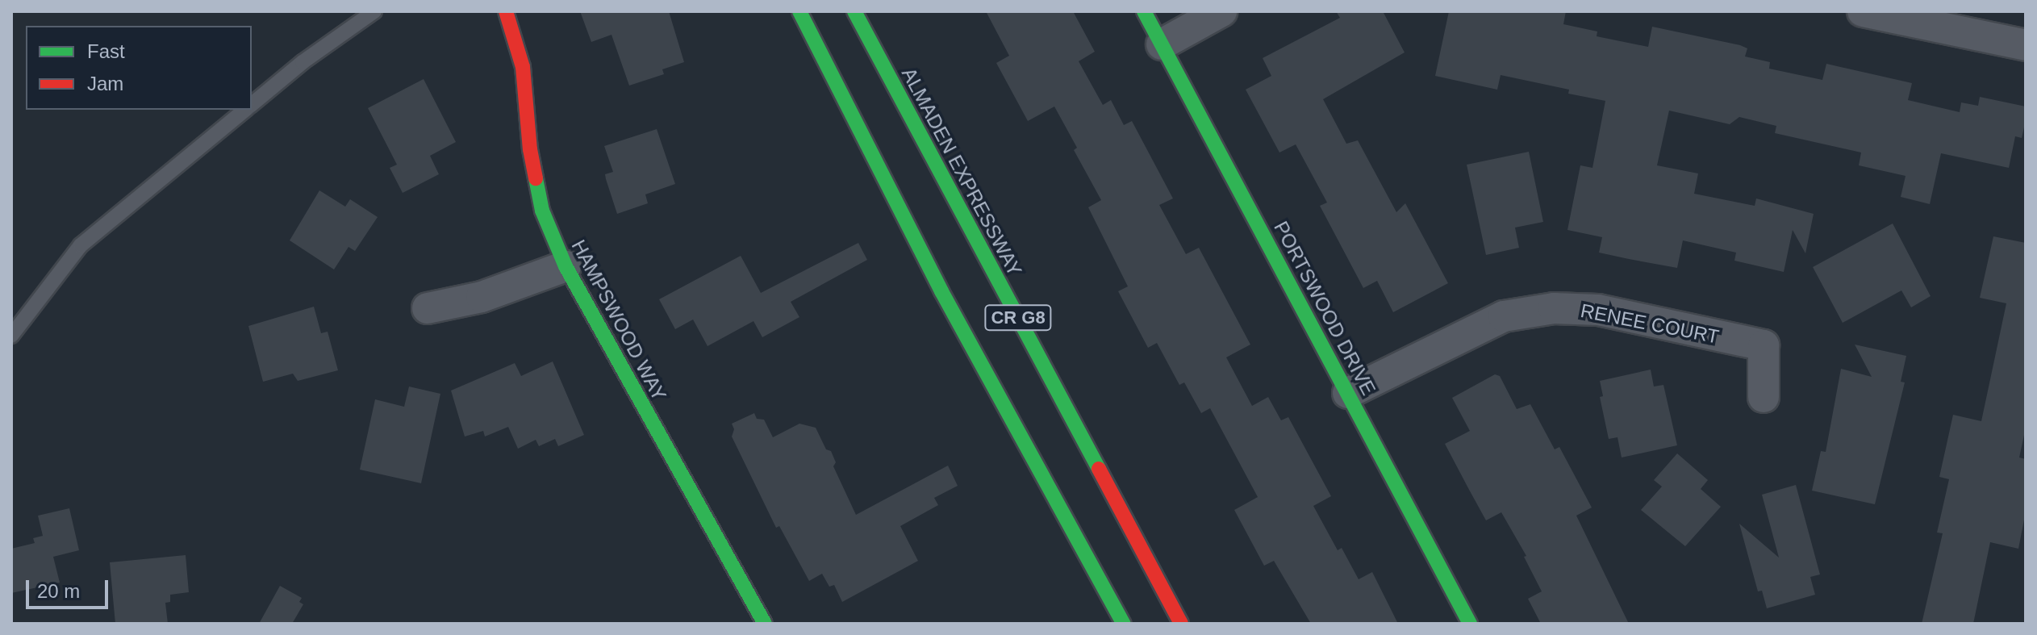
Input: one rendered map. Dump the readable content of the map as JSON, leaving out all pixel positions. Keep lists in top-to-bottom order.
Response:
{
  "streets": {
    "main road": [
      "ALMADEN EXPRESSWAY",
      "PORTSWOOD DRIVE",
      "CR G8",
      "HAMPSWOOD WAY"
    ],
    "street": ["RENEE COURT"]
  },
  "crossings": [
    ["PORTSWOOD DRIVE", "RENEE COURT"]
  ],
  "legend": ["Fast", "Jam"],
  "scale_bar": "20 m"
}
